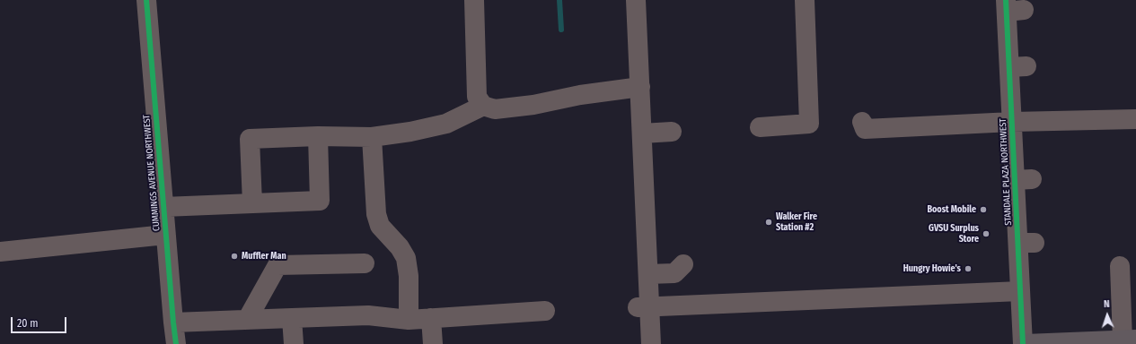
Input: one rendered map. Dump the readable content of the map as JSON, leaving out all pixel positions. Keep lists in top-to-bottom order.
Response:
{
  "streets": {
    "street": ["STANDALE PLAZA NORTHWEST", "CUMMINGS AVENUE NORTHWEST"]
  },
  "places": [
    "Boost Mobile",
    "Walker Fire Station #2",
    "GVSU Surplus Store",
    "Muffler Man",
    "Hungry Howie's"
  ],
  "scale_bar": "20 m",
  "north": "top"
}
